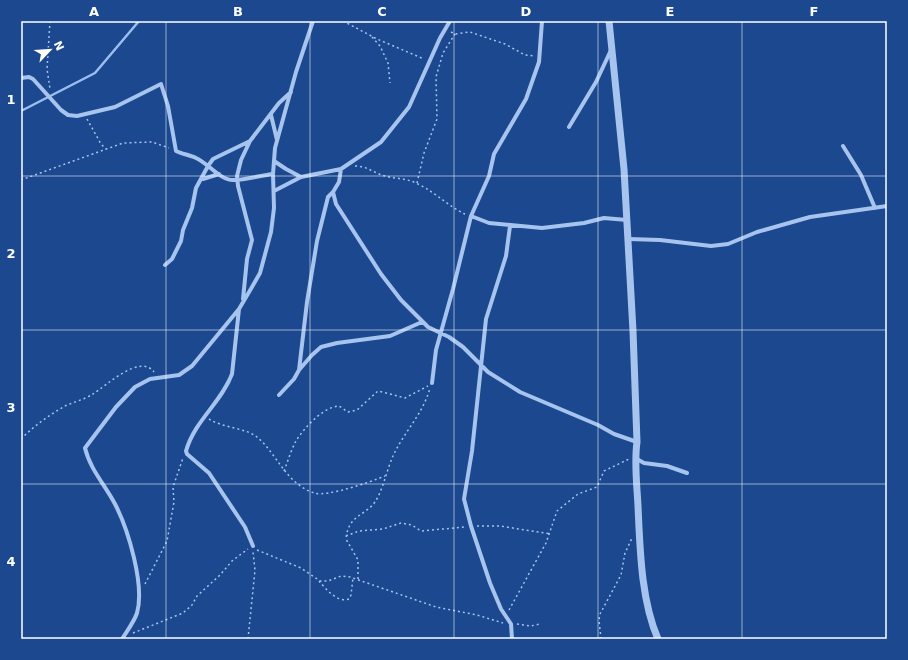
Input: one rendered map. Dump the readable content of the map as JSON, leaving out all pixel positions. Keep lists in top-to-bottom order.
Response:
{
  "north": "top right",
  "grid": {
    "columns": [
      "A",
      "B",
      "C",
      "D",
      "E",
      "F"
    ],
    "rows": [
      "1",
      "2",
      "3",
      "4"
    ]
  }
}
